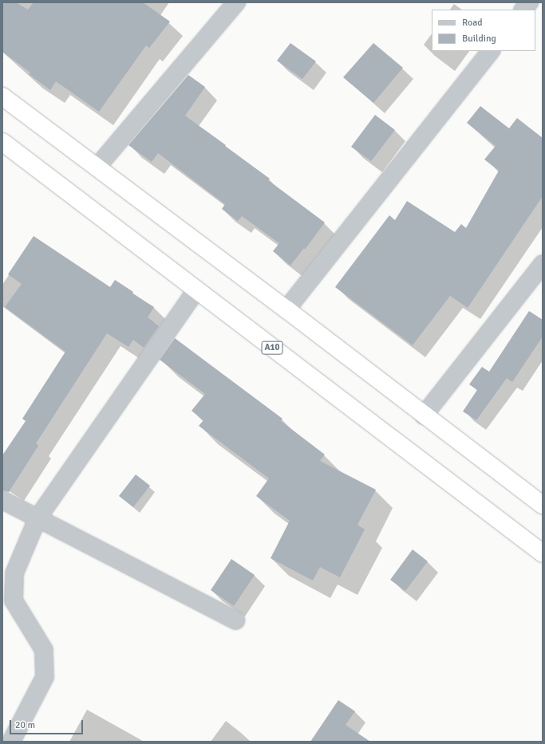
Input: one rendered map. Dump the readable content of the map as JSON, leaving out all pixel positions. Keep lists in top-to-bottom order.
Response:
{
  "streets": {
    "highway": ["A10"]
  },
  "legend": ["Road", "Building"],
  "scale_bar": "20 m"
}
